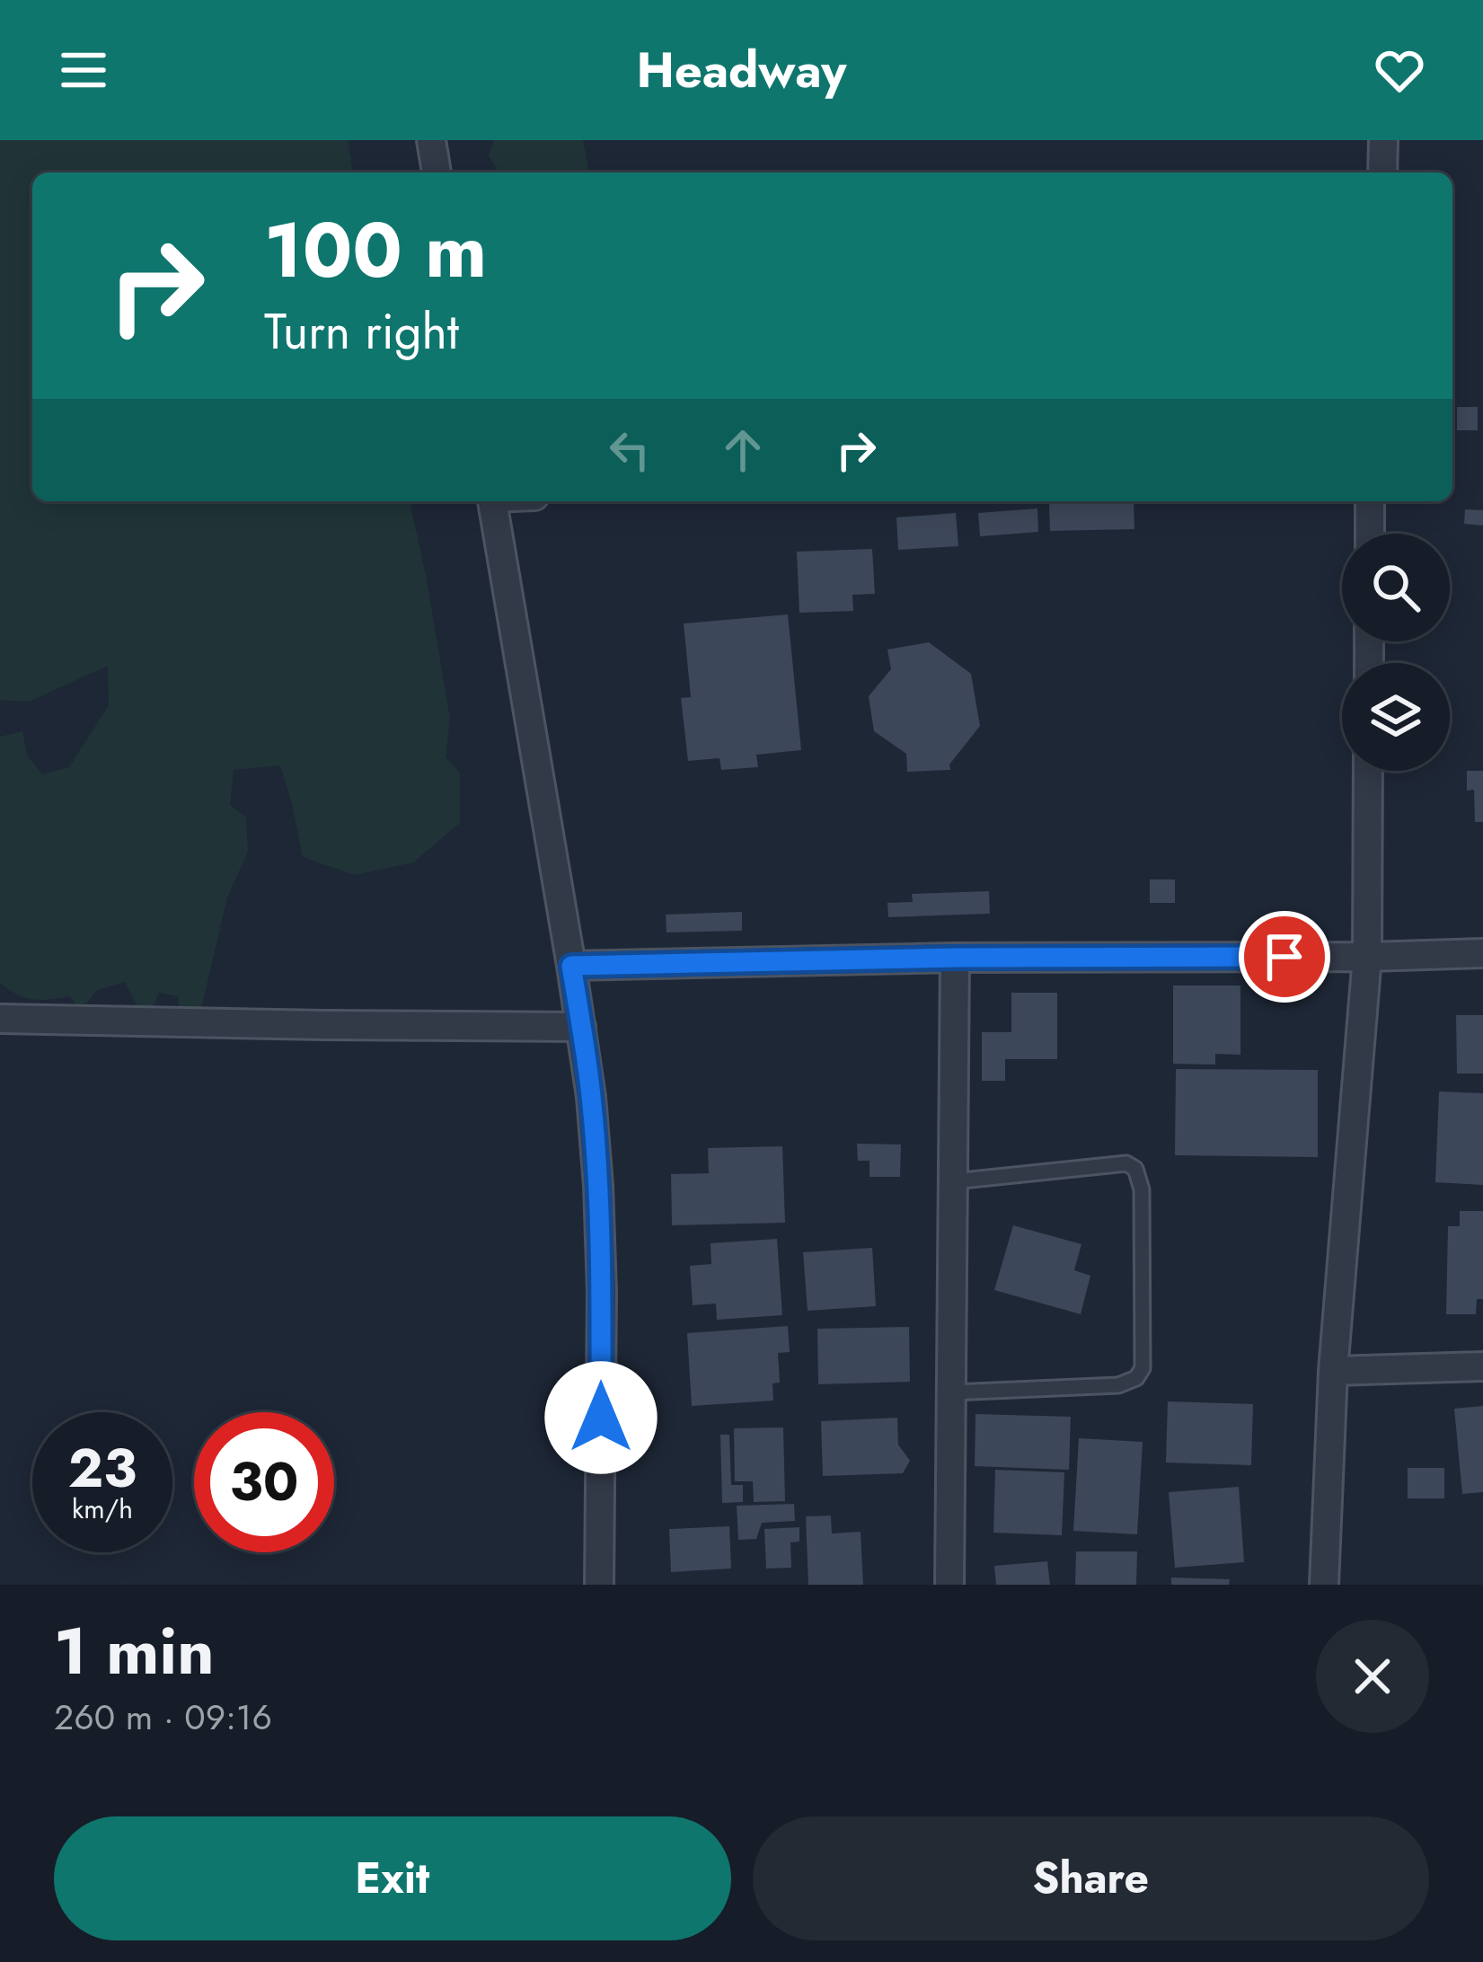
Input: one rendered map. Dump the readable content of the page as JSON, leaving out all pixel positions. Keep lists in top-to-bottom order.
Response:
{
  "page": {
    "header": "Headway",
    "turn": ["100 m", "Turn right"],
    "speed": "23 km/h",
    "limit": "30",
    "heading": ["1 min", "260 m · 09:16"],
    "buttons": ["Exit", "Share"]
  }
}
